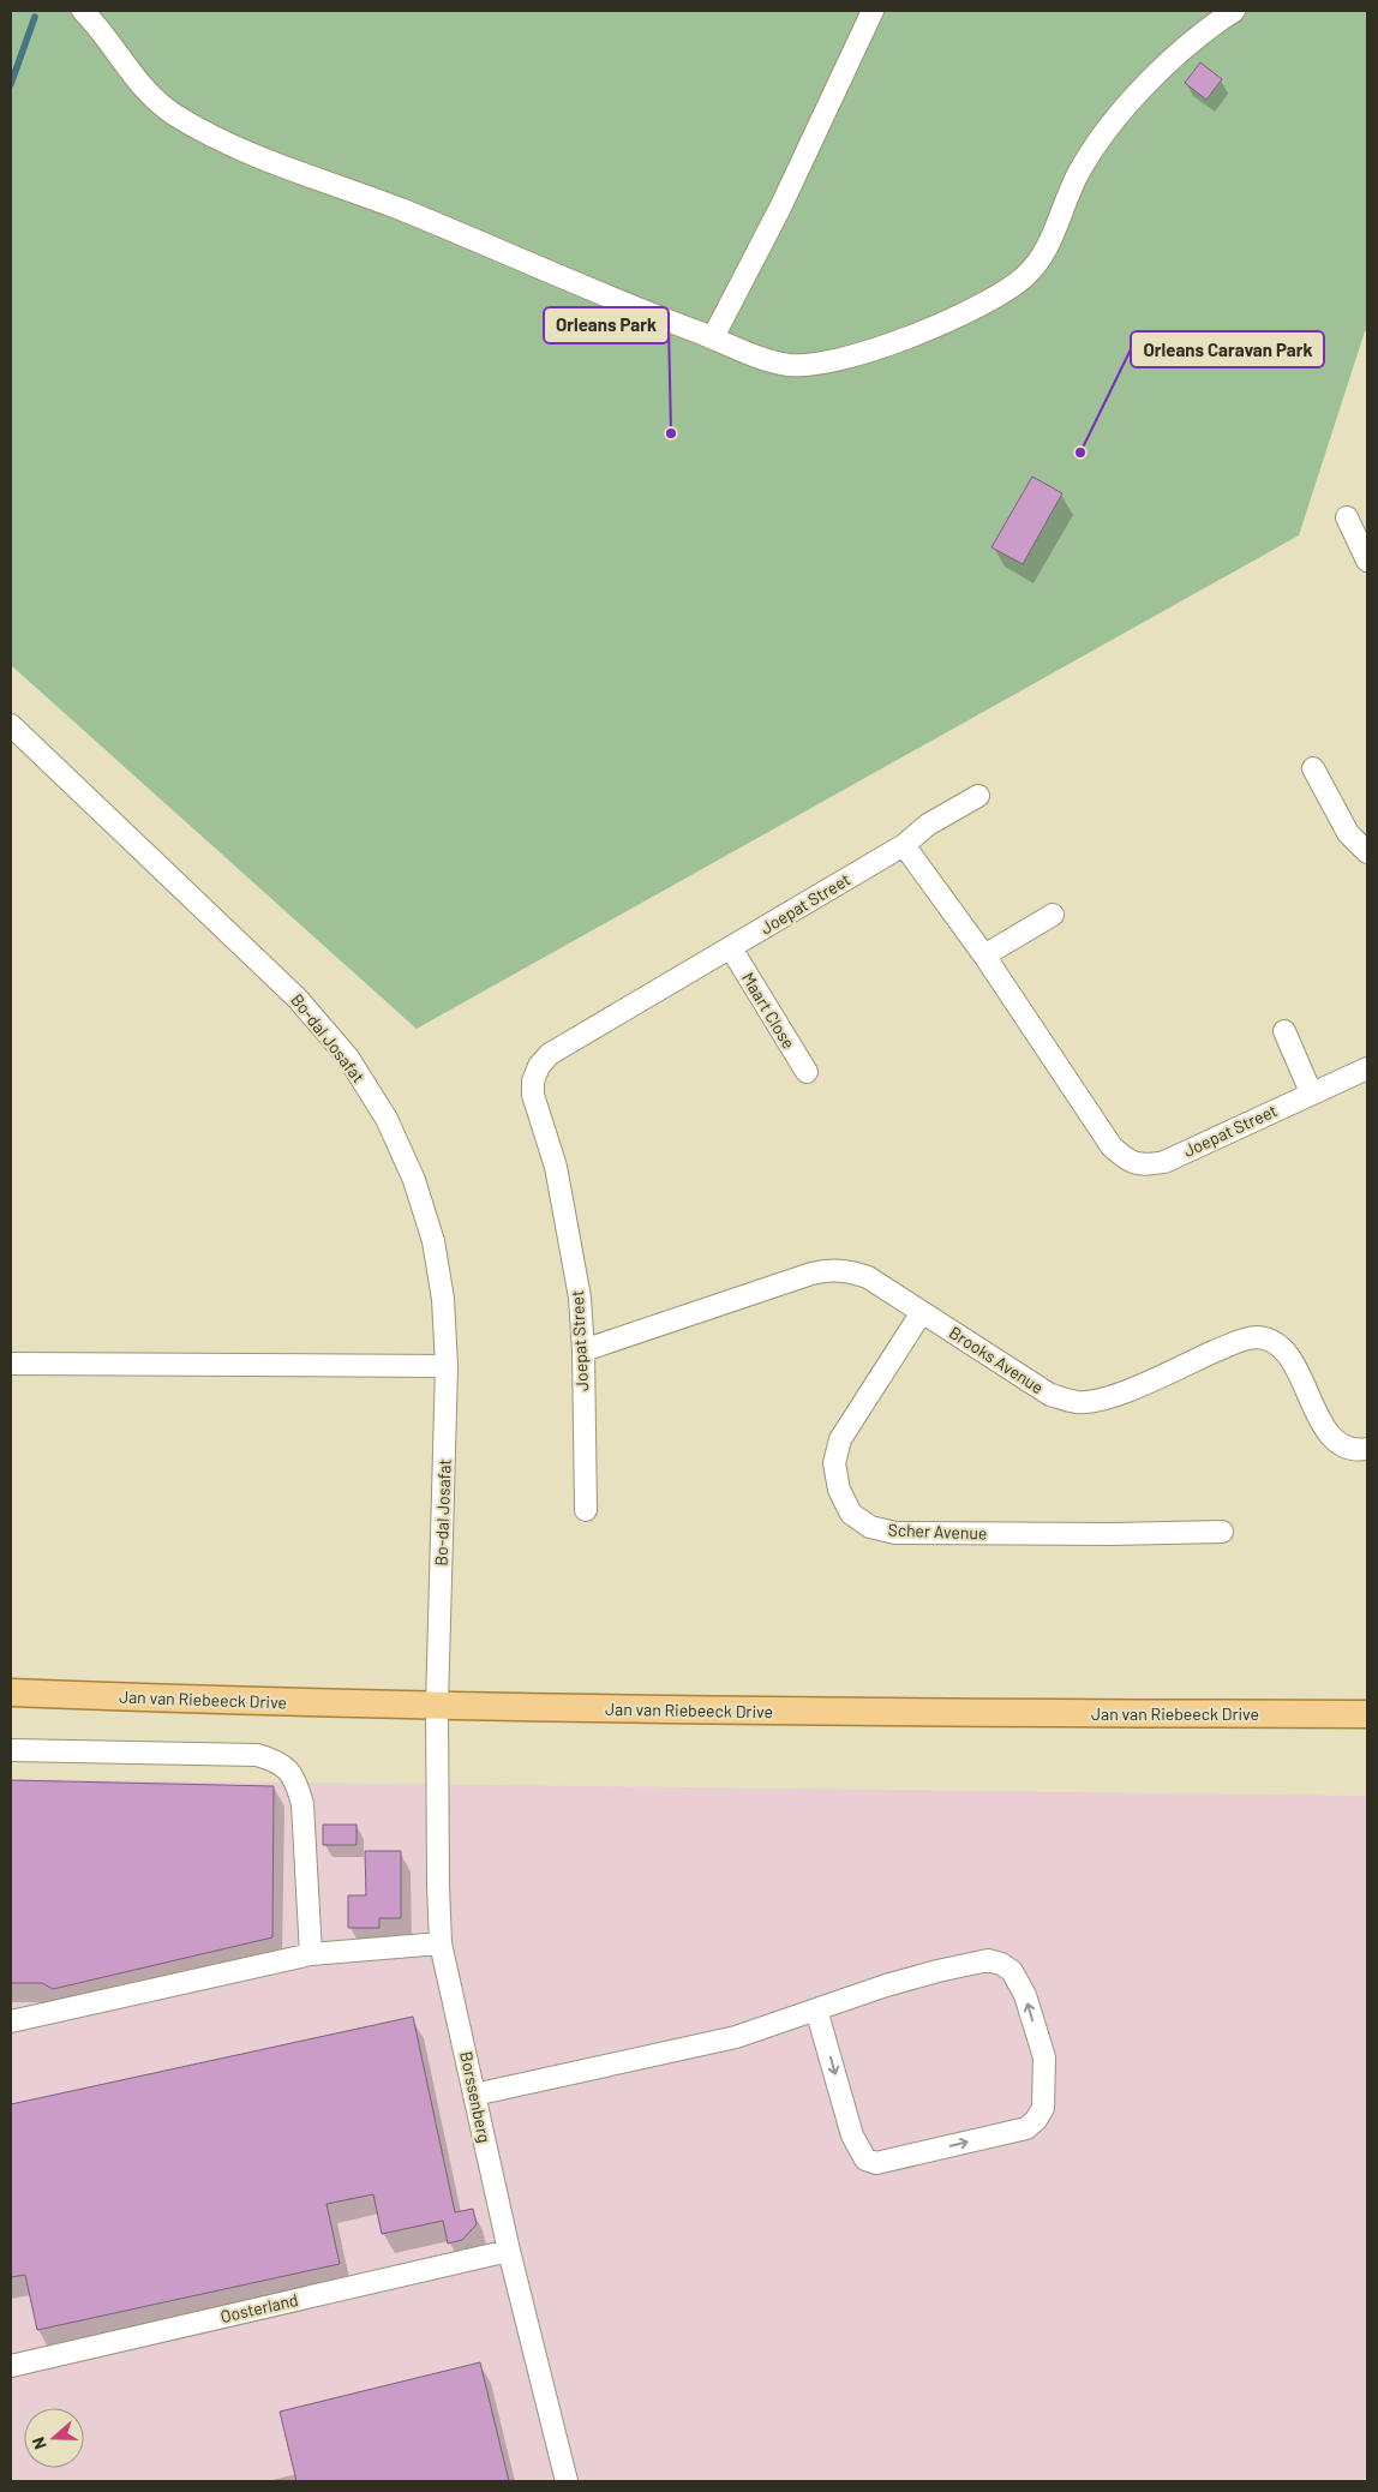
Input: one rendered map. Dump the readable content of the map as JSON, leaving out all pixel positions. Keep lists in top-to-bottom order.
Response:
{
  "streets": {
    "main road": ["Jan van Riebeeck Drive"],
    "street": [
      "Joepat Street",
      "Maart Close",
      "Bo-dal Josafat",
      "Brooks Avenue",
      "Scher Avenue",
      "Borssenberg",
      "Oosterland"
    ]
  },
  "crossings": [
    ["Joepat Street", "Maart Close"],
    ["Joepat Street", "Brooks Avenue"],
    ["Bo-dal Josafat", "Jan van Riebeeck Drive"],
    ["Bo-dal Josafat", "Borssenberg"],
    ["Brooks Avenue", "Scher Avenue"],
    ["Jan van Riebeeck Drive", "Borssenberg"],
    ["Borssenberg", "Oosterland"]
  ],
  "places": ["Orleans Park", "Orleans Caravan Park"],
  "north": "left"
}
